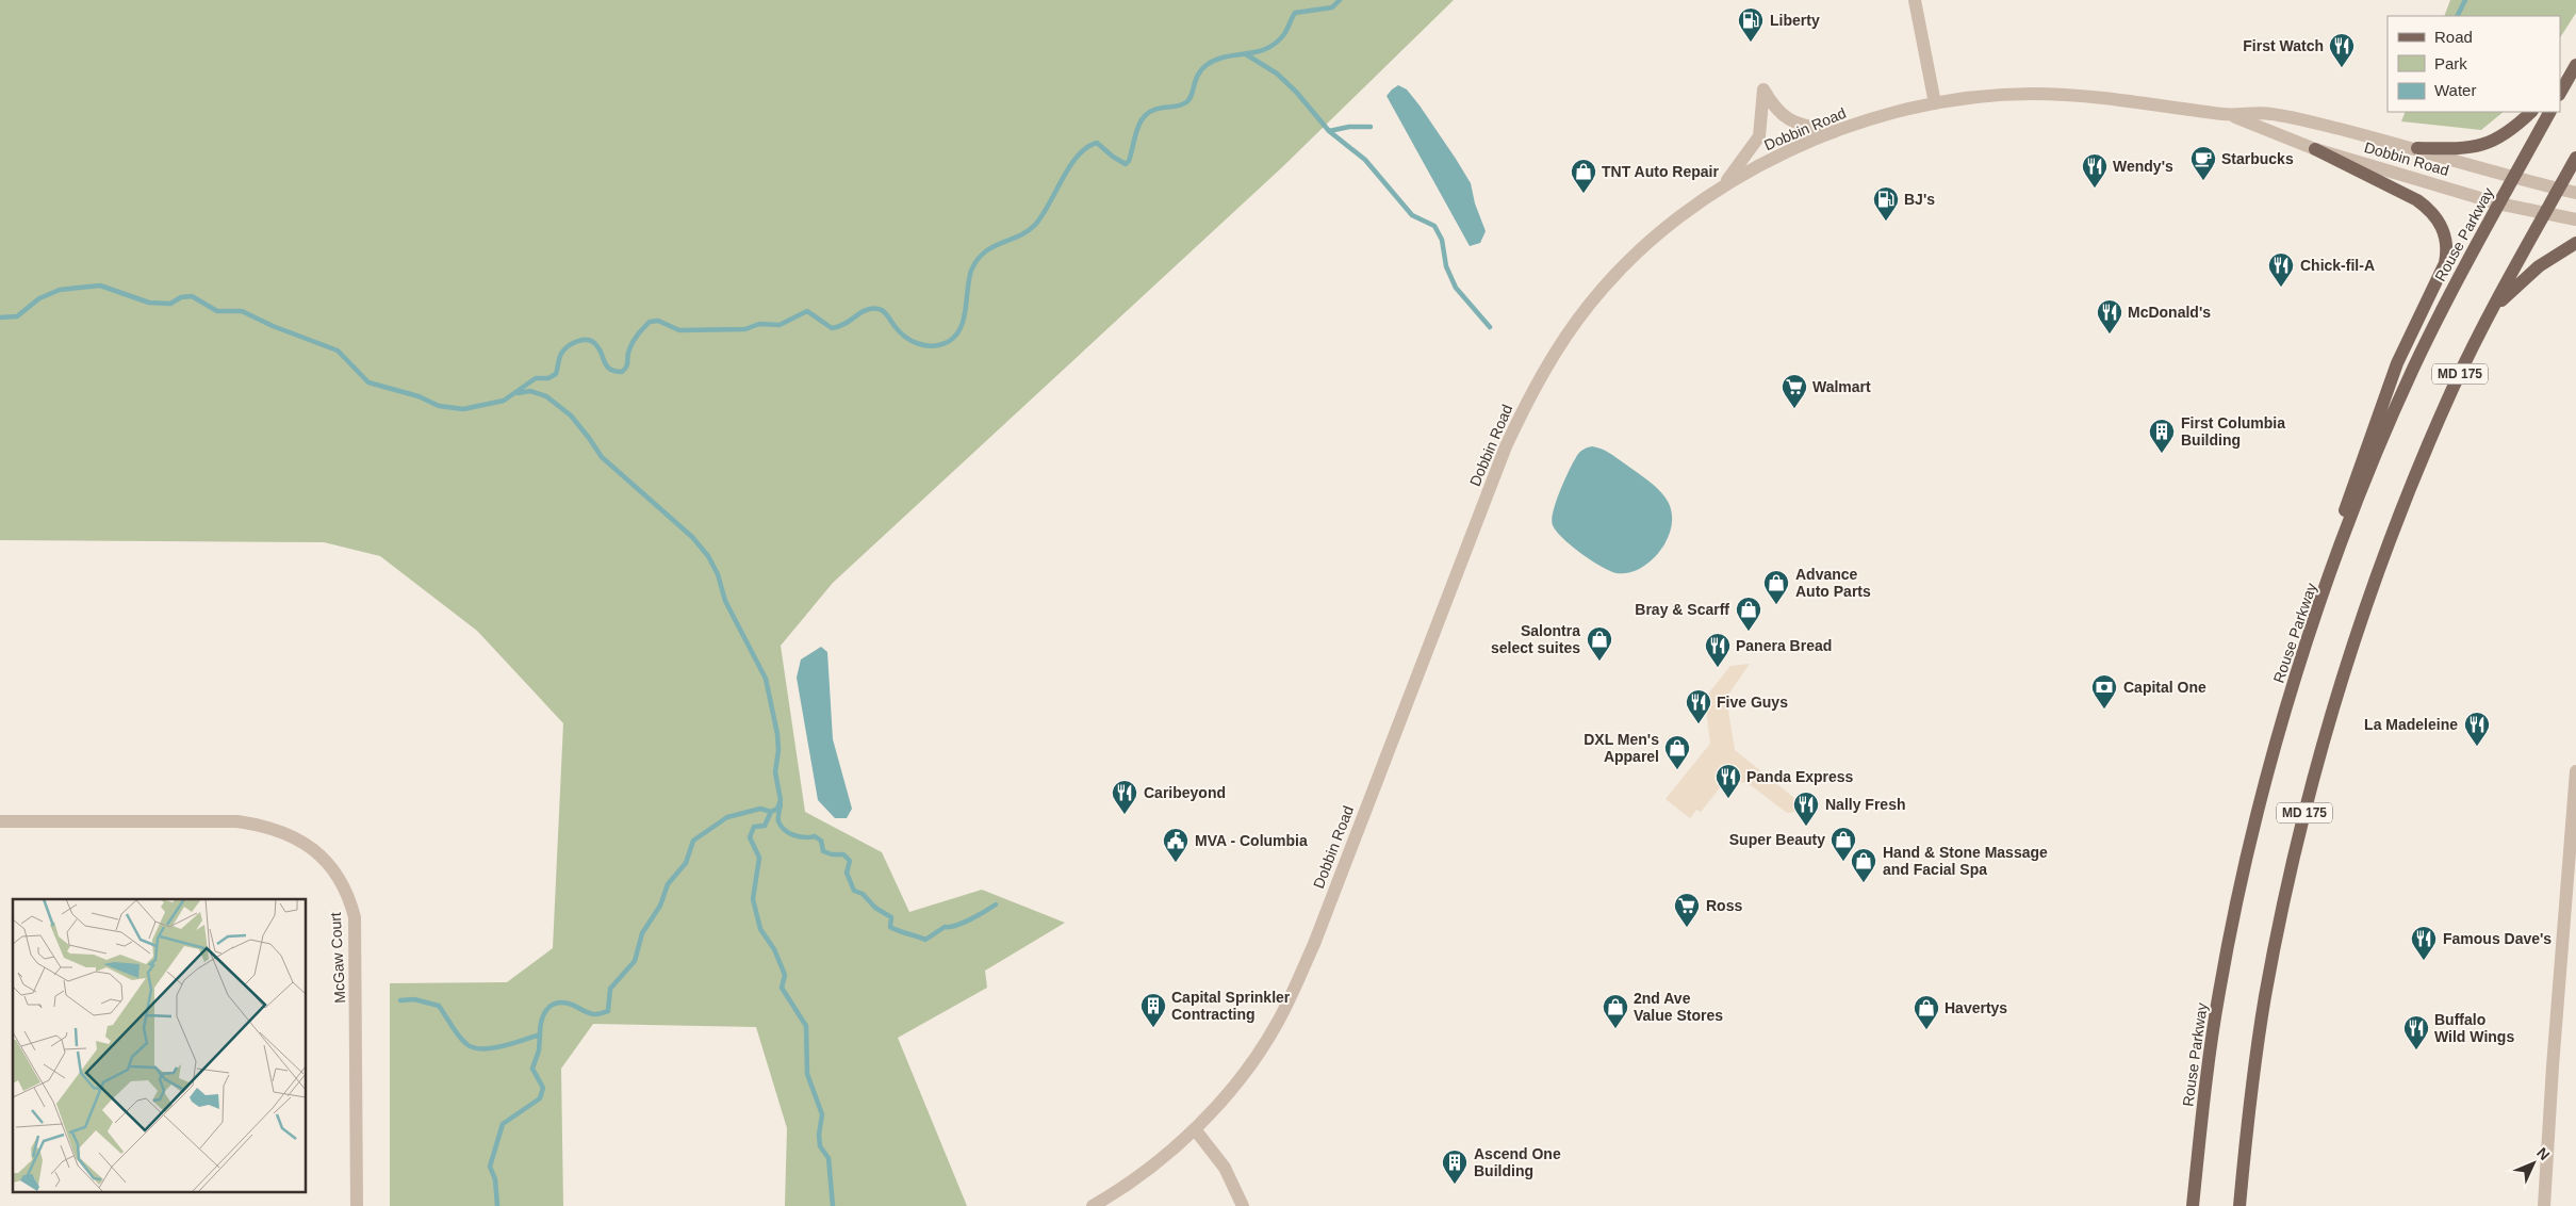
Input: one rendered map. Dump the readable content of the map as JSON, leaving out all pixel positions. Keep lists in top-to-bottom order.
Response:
{
  "streets": {
    "main road": ["Rouse Parkway", "MD 175"],
    "street": ["Dobbin Road", "McGaw Court"]
  },
  "crossings": [
    ["Dobbin Road", "Rouse Parkway"],
    ["Dobbin Road", "MD 175"]
  ],
  "places": {
    "fuel station": ["Liberty", "BJ's"],
    "restaurant": [
      "First Watch",
      "Wendy's",
      "Chick-fil-A",
      "McDonald's",
      "Panera Bread",
      "Five Guys",
      "La Madeleine",
      "Panda Express",
      "Caribeyond",
      "Nally Fresh",
      "Famous Dave's",
      "Buffalo Wild Wings"
    ],
    "cafe": ["Starbucks"],
    "shop": [
      "TNT Auto Repair",
      "Advance Auto Parts",
      "Bray & Scarff",
      "Salontra select suites",
      "DXL Men's Apparel",
      "Super Beauty",
      "Hand & Stone Massage and Facial Spa",
      "2nd Ave Value Stores",
      "Havertys"
    ],
    "supermarket": ["Walmart", "Ross"],
    "building": ["First Columbia Building", "Capital Sprinkler Contracting", "Ascend One Building"],
    "bank": ["Capital One"],
    "public building": ["MVA - Columbia"]
  },
  "legend": ["Road", "Park", "Water"],
  "north": "top right"
}
